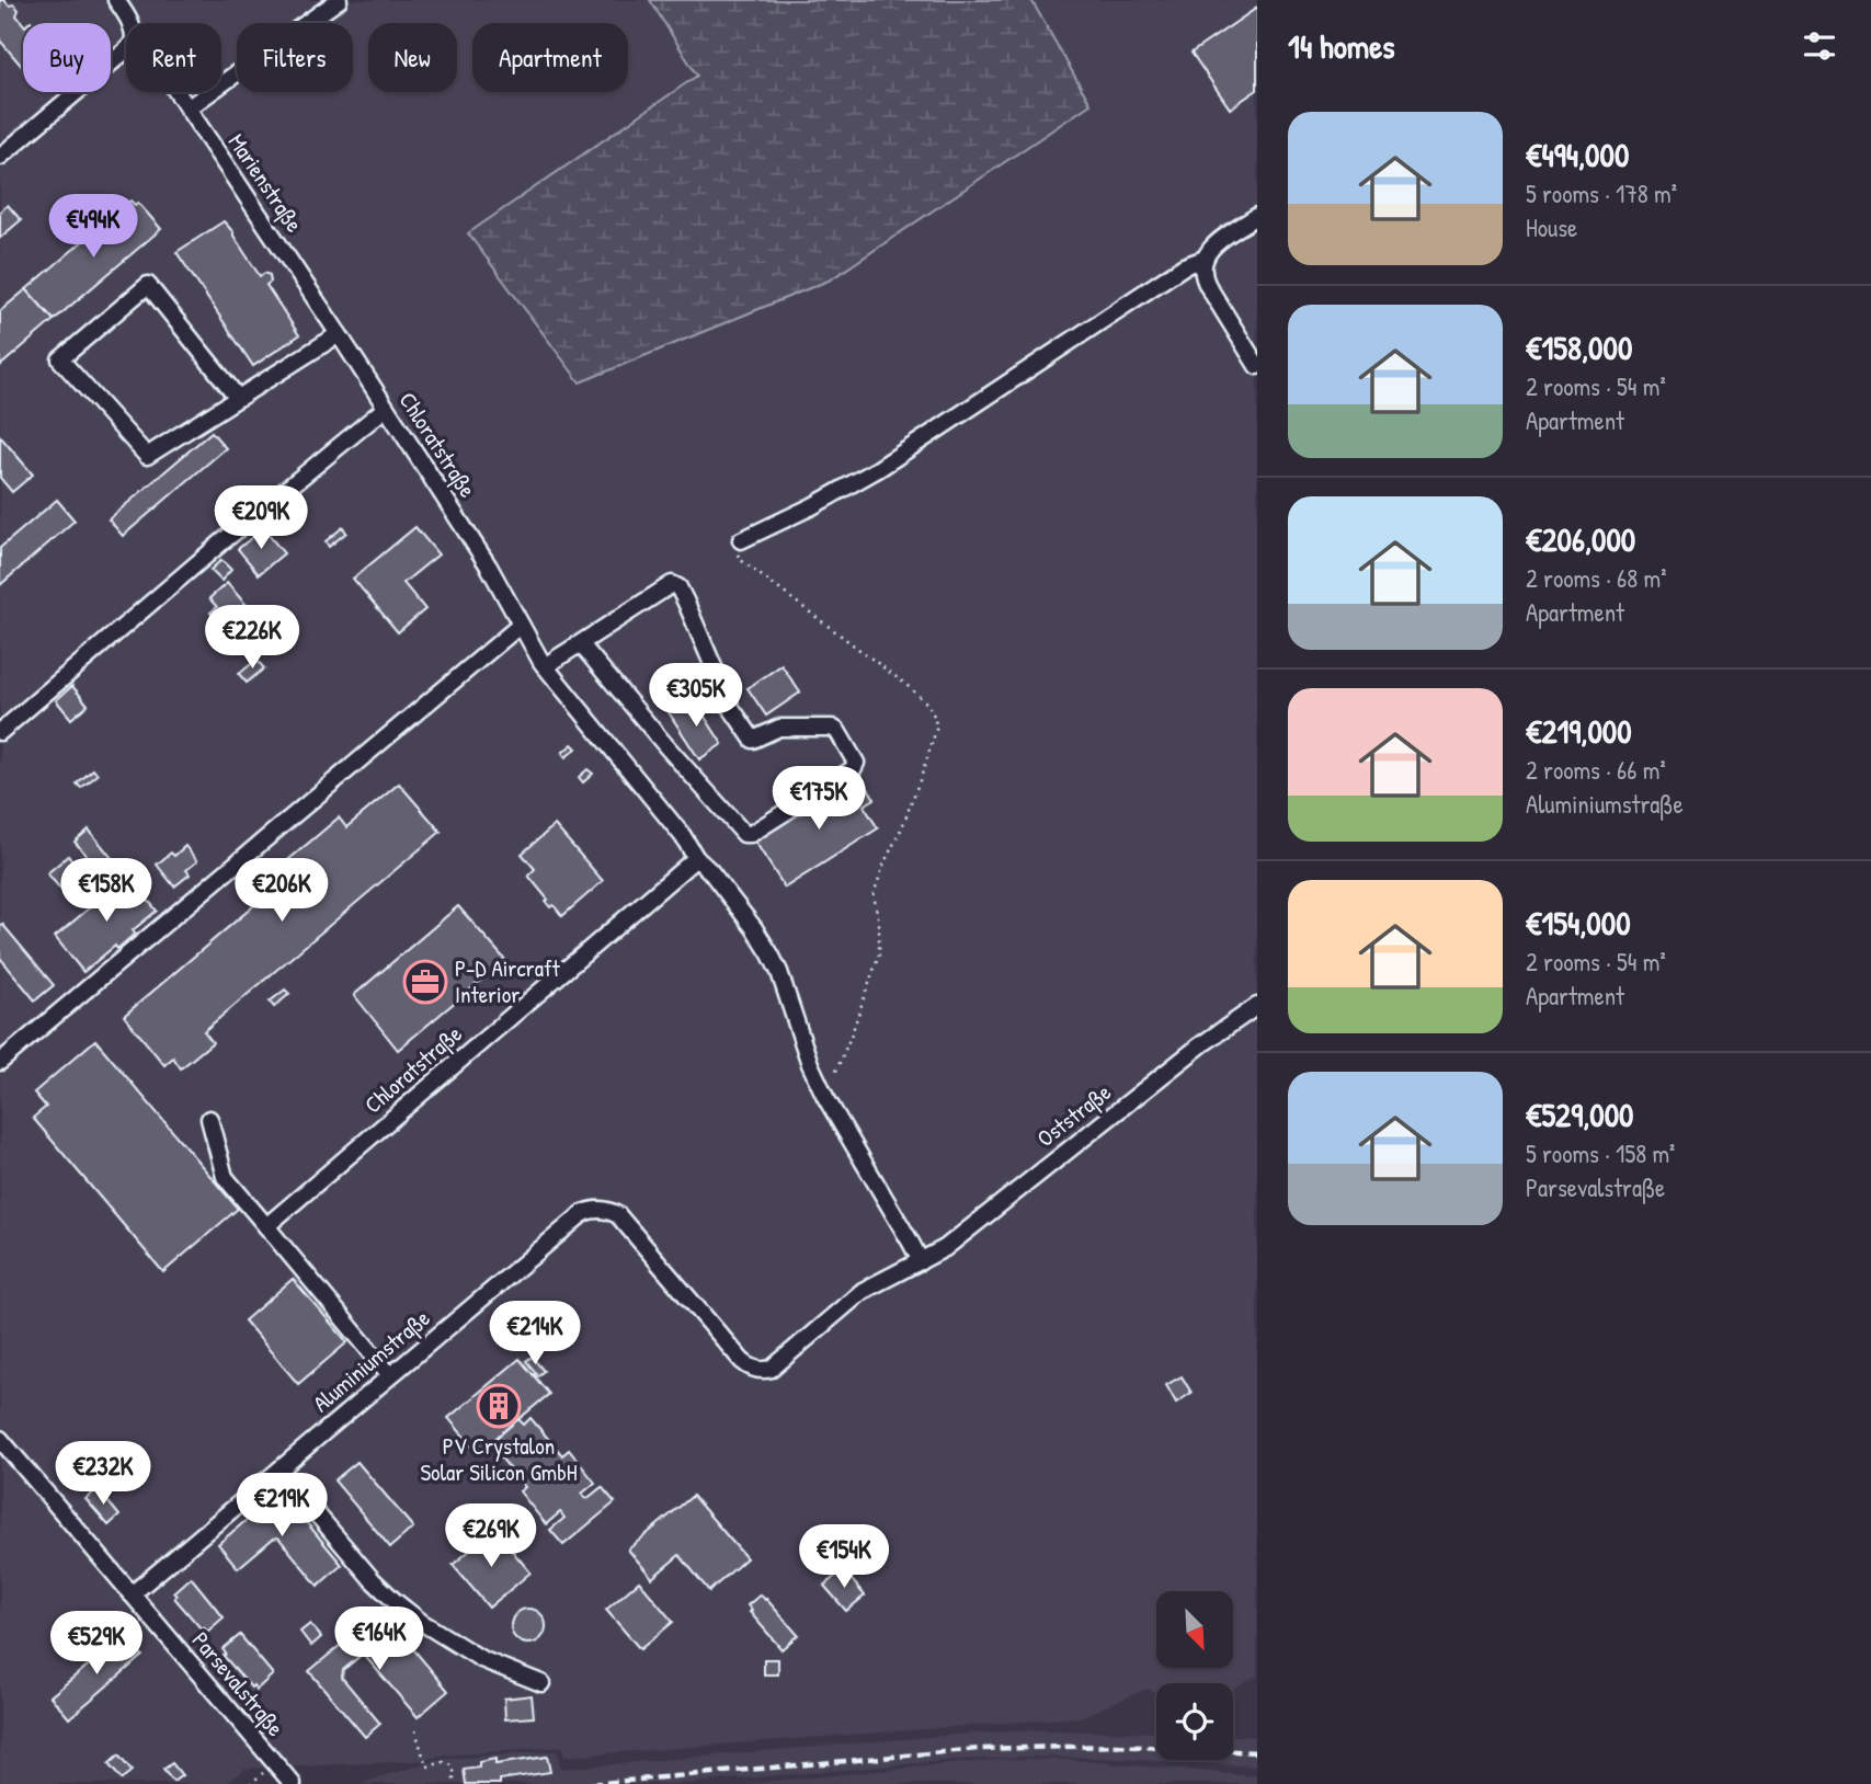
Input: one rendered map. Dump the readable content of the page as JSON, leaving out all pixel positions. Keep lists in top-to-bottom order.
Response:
{
  "streets": {
    "street": [
      "Marienstraße",
      "Chloratstraße",
      "Oststraße",
      "Aluminiumstraße",
      "Parsevalstraße"
    ]
  },
  "crossings": [
    ["Marienstraße", "Chloratstraße"],
    ["Chloratstraße", "Oststraße"],
    ["Chloratstraße", "Aluminiumstraße"],
    ["Oststraße", "Aluminiumstraße"],
    ["Aluminiumstraße", "Parsevalstraße"]
  ],
  "places": {
    "office": ["P-D Aircraft Interior"],
    "building": ["PV Crystalon Solar Silicon GmbH"]
  },
  "north": "bottom right",
  "page": {
    "heading": "14 homes",
    "chip": [
      "Buy",
      "Rent",
      "Filters",
      "New",
      "Apartment"
    ],
    "list": [
      {
        "name": "€494,000",
        "note": "5 rooms · 178 m² · House"
      },
      {
        "name": "€158,000",
        "note": "2 rooms · 54 m² · Apartment"
      },
      {
        "name": "€206,000",
        "note": "2 rooms · 68 m² · Apartment"
      },
      {
        "name": "€219,000",
        "note": "2 rooms · 66 m² · Aluminiumstraße"
      },
      {
        "name": "€154,000",
        "note": "2 rooms · 54 m² · Apartment"
      },
      {
        "name": "€529,000",
        "note": "5 rooms · 158 m² · Parsevalstraße"
      }
    ],
    "price": [
      "€494K",
      "€209K",
      "€226K",
      "€305K",
      "€175K",
      "€158K",
      "€206K",
      "€214K",
      "€232K",
      "€219K",
      "€269K",
      "€154K",
      "€164K",
      "€529K"
    ]
  }
}
